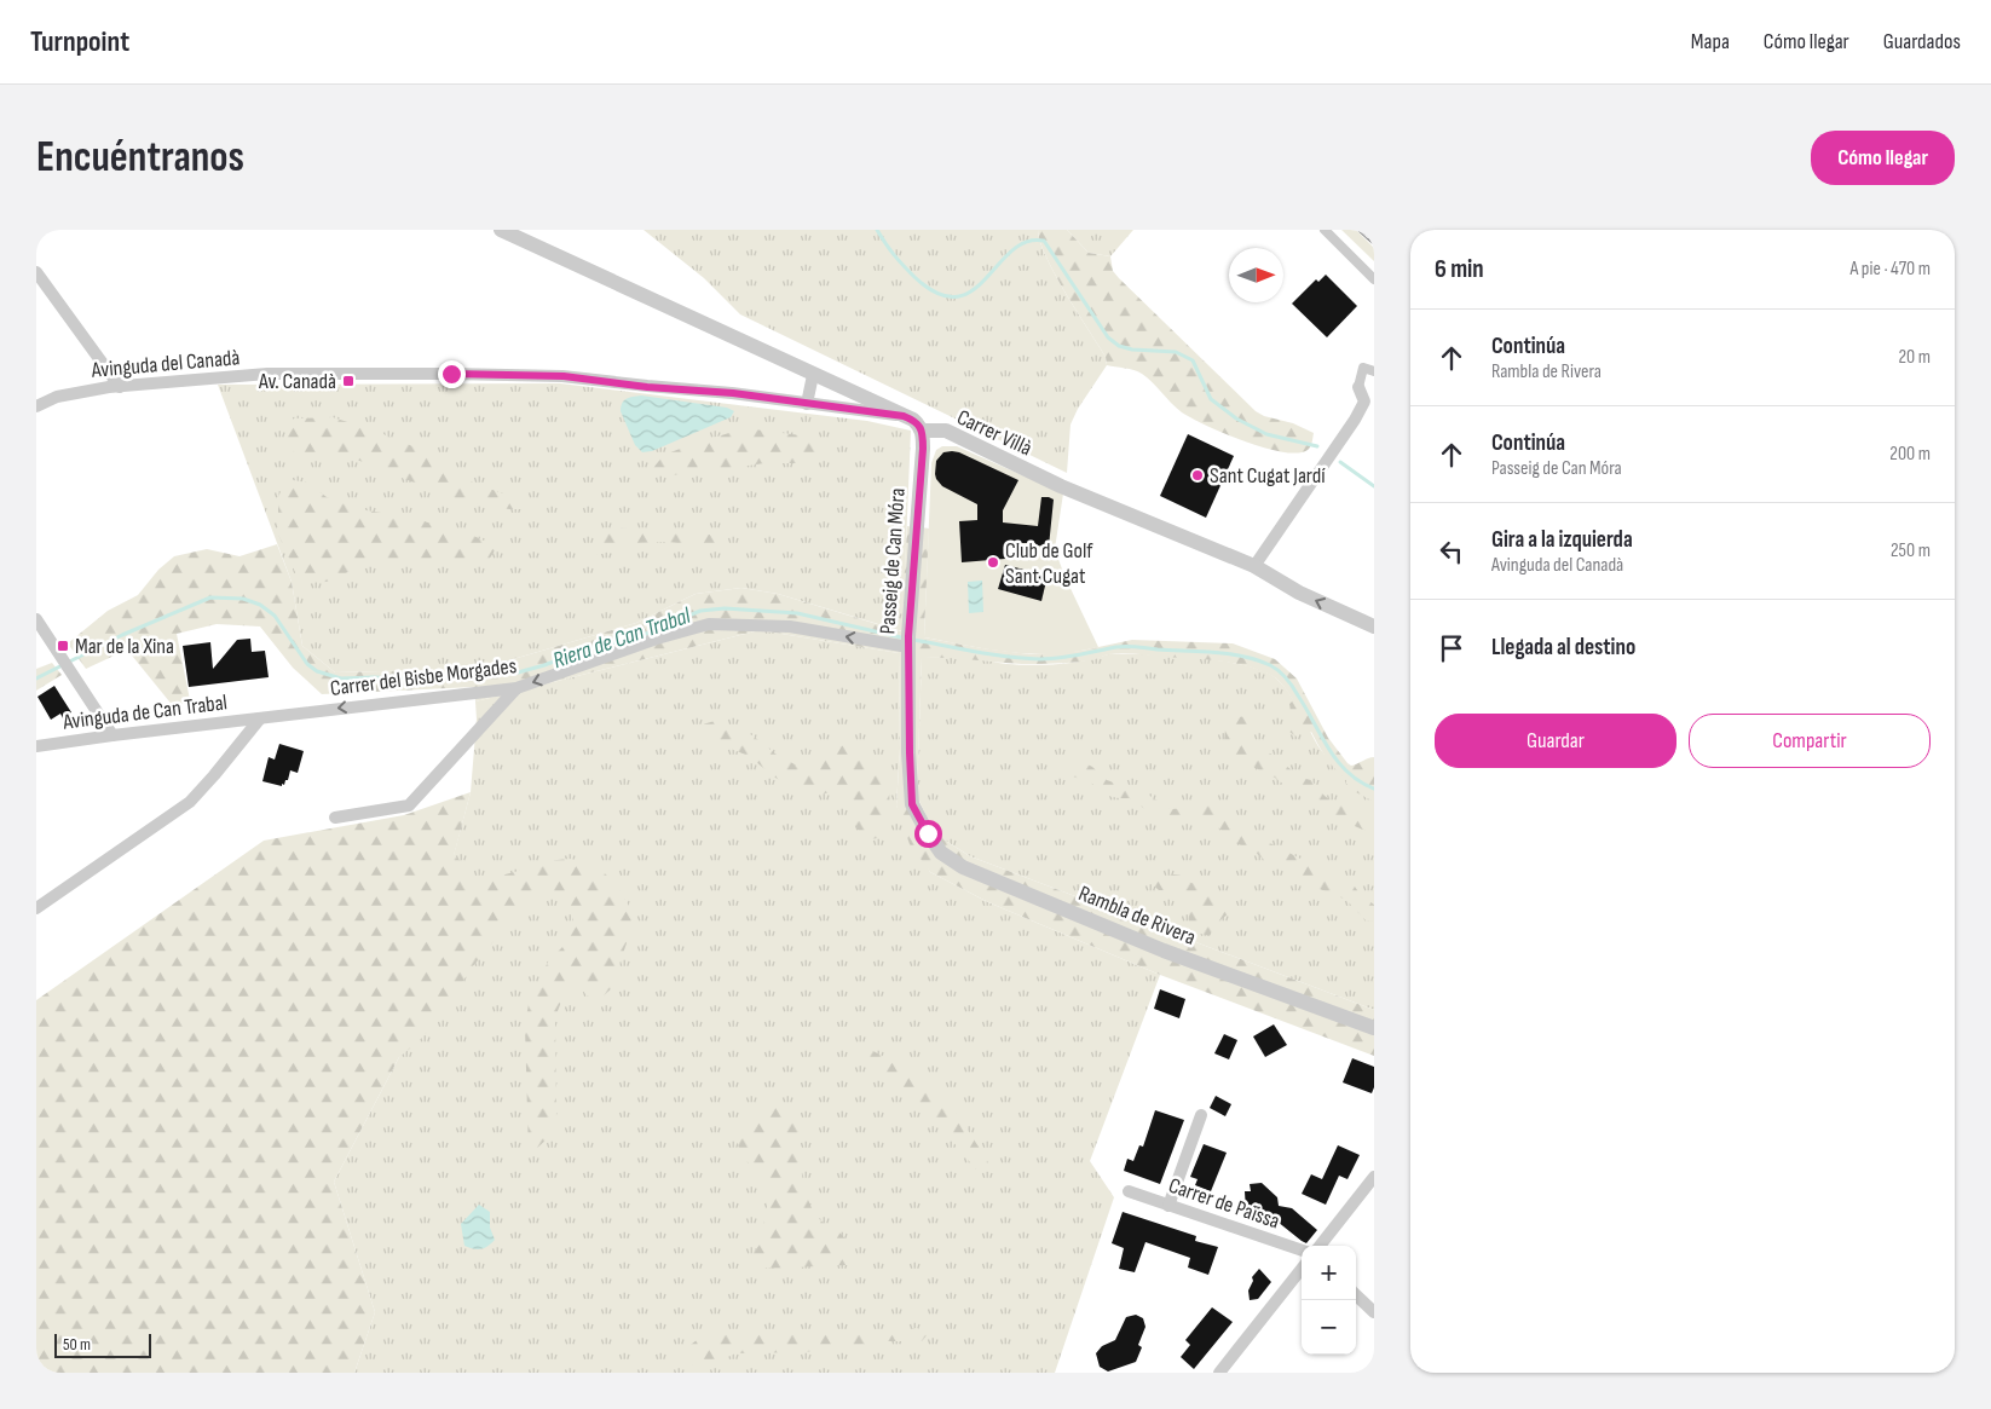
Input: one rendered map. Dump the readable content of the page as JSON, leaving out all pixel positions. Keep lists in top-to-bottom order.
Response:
{
  "streets": {
    "street": [
      "Avinguda del Canadà",
      "Carrer Villà",
      "Passeig de Can Móra",
      "Carrer del Bisbe Morgades",
      "Avinguda de Can Trabal",
      "Rambla de Rivera",
      "Carrer de Païssa"
    ]
  },
  "crossings": [
    ["Avinguda del Canadà", "Carrer Villà"],
    ["Carrer Villà", "Passeig de Can Móra"],
    ["Passeig de Can Móra", "Carrer del Bisbe Morgades"],
    ["Passeig de Can Móra", "Rambla de Rivera"],
    ["Carrer del Bisbe Morgades", "Avinguda de Can Trabal"]
  ],
  "one_way": ["Carrer del Bisbe Morgades"],
  "water": ["Riera de Can Trabal"],
  "places": {
    "transit": ["Av. Canadà", "Mar de la Xina"],
    "other": ["Sant Cugat Jardí", "Club de Golf Sant Cugat"]
  },
  "scale_bar": "50 m",
  "north": "right",
  "page": {
    "header": "Turnpoint",
    "nav": ["Mapa", "Cómo llegar", "Guardados"],
    "buttons": [
      "Cómo llegar",
      ["Guardar", "Compartir"]
    ],
    "title": "Encuéntranos",
    "heading": ["6 min", "A pie · 470 m"],
    "list": [
      ["Continúa", "Rambla de Rivera", "20 m"],
      ["Continúa", "Passeig de Can Móra", "200 m"],
      ["Gira a la izquierda", "Avinguda del Canadà", "250 m"],
      "Llegada al destino"
    ],
    "map_buttons": ["+", "−"],
    "scale": "50 m"
  }
}
